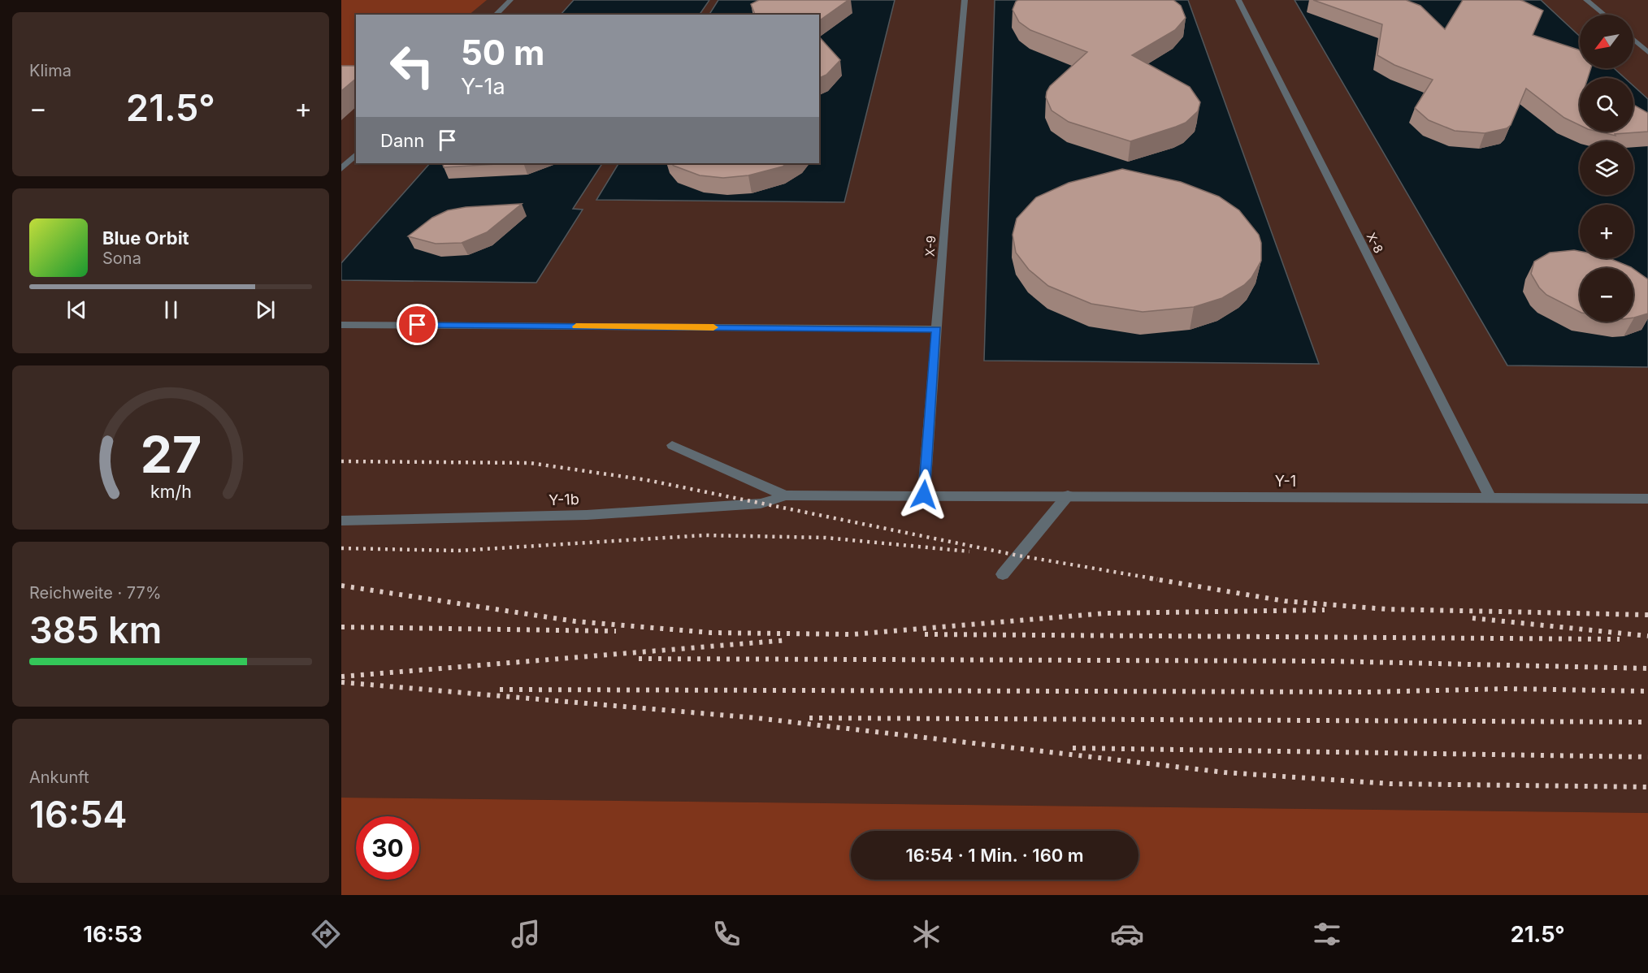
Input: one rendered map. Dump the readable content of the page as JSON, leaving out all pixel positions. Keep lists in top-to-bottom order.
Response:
{
  "streets": {
    "street": [
      "X-8",
      "X-9",
      "Y-1",
      "Y-1b"
    ]
  },
  "crossings": [
    ["X-8", "Y-1"],
    ["X-9", "Y-1"],
    ["X-9", "Y-1b"],
    ["Y-1", "Y-1b"]
  ],
  "north": "bottom left",
  "page": {
    "tile": [
      "Klima",
      ["Reichweite · 77%", "385 km"],
      ["Ankunft", "16:54"]
    ],
    "map_buttons": ["+", "−"],
    "turn": ["50 m", "Y-1a"],
    "heat": ["−", "21.5°", "+"],
    "then": "Dann",
    "song": ["Blue Orbit", "Sona"],
    "limit": "30",
    "trip": "16:54 · 1 Min. · 160 m",
    "tabs": ["16:53", "21.5°"],
    "gauge": ["27", "km/h"]
  }
}
